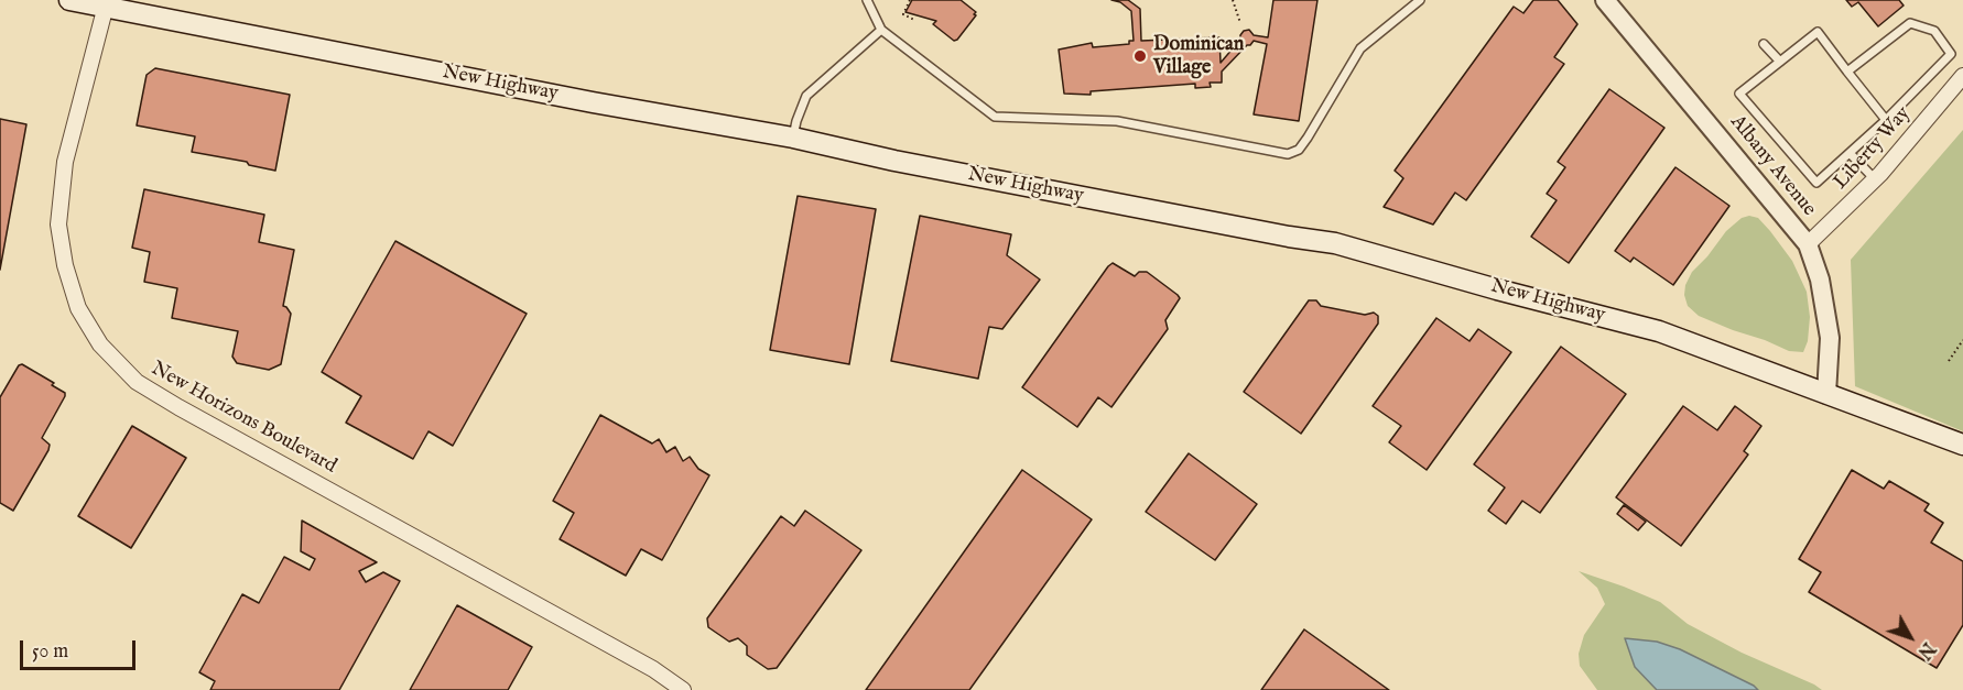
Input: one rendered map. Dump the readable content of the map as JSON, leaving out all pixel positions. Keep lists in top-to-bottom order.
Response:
{
  "streets": {
    "main road": ["New Highway"],
    "street": ["Liberty Way", "Albany Avenue", "New Horizons Boulevard"]
  },
  "crossings": [
    ["New Highway", "Albany Avenue"],
    ["New Highway", "New Horizons Boulevard"],
    ["Liberty Way", "Albany Avenue"]
  ],
  "places": ["Dominican Village"],
  "scale_bar": "50 m",
  "north": "bottom right"
}
